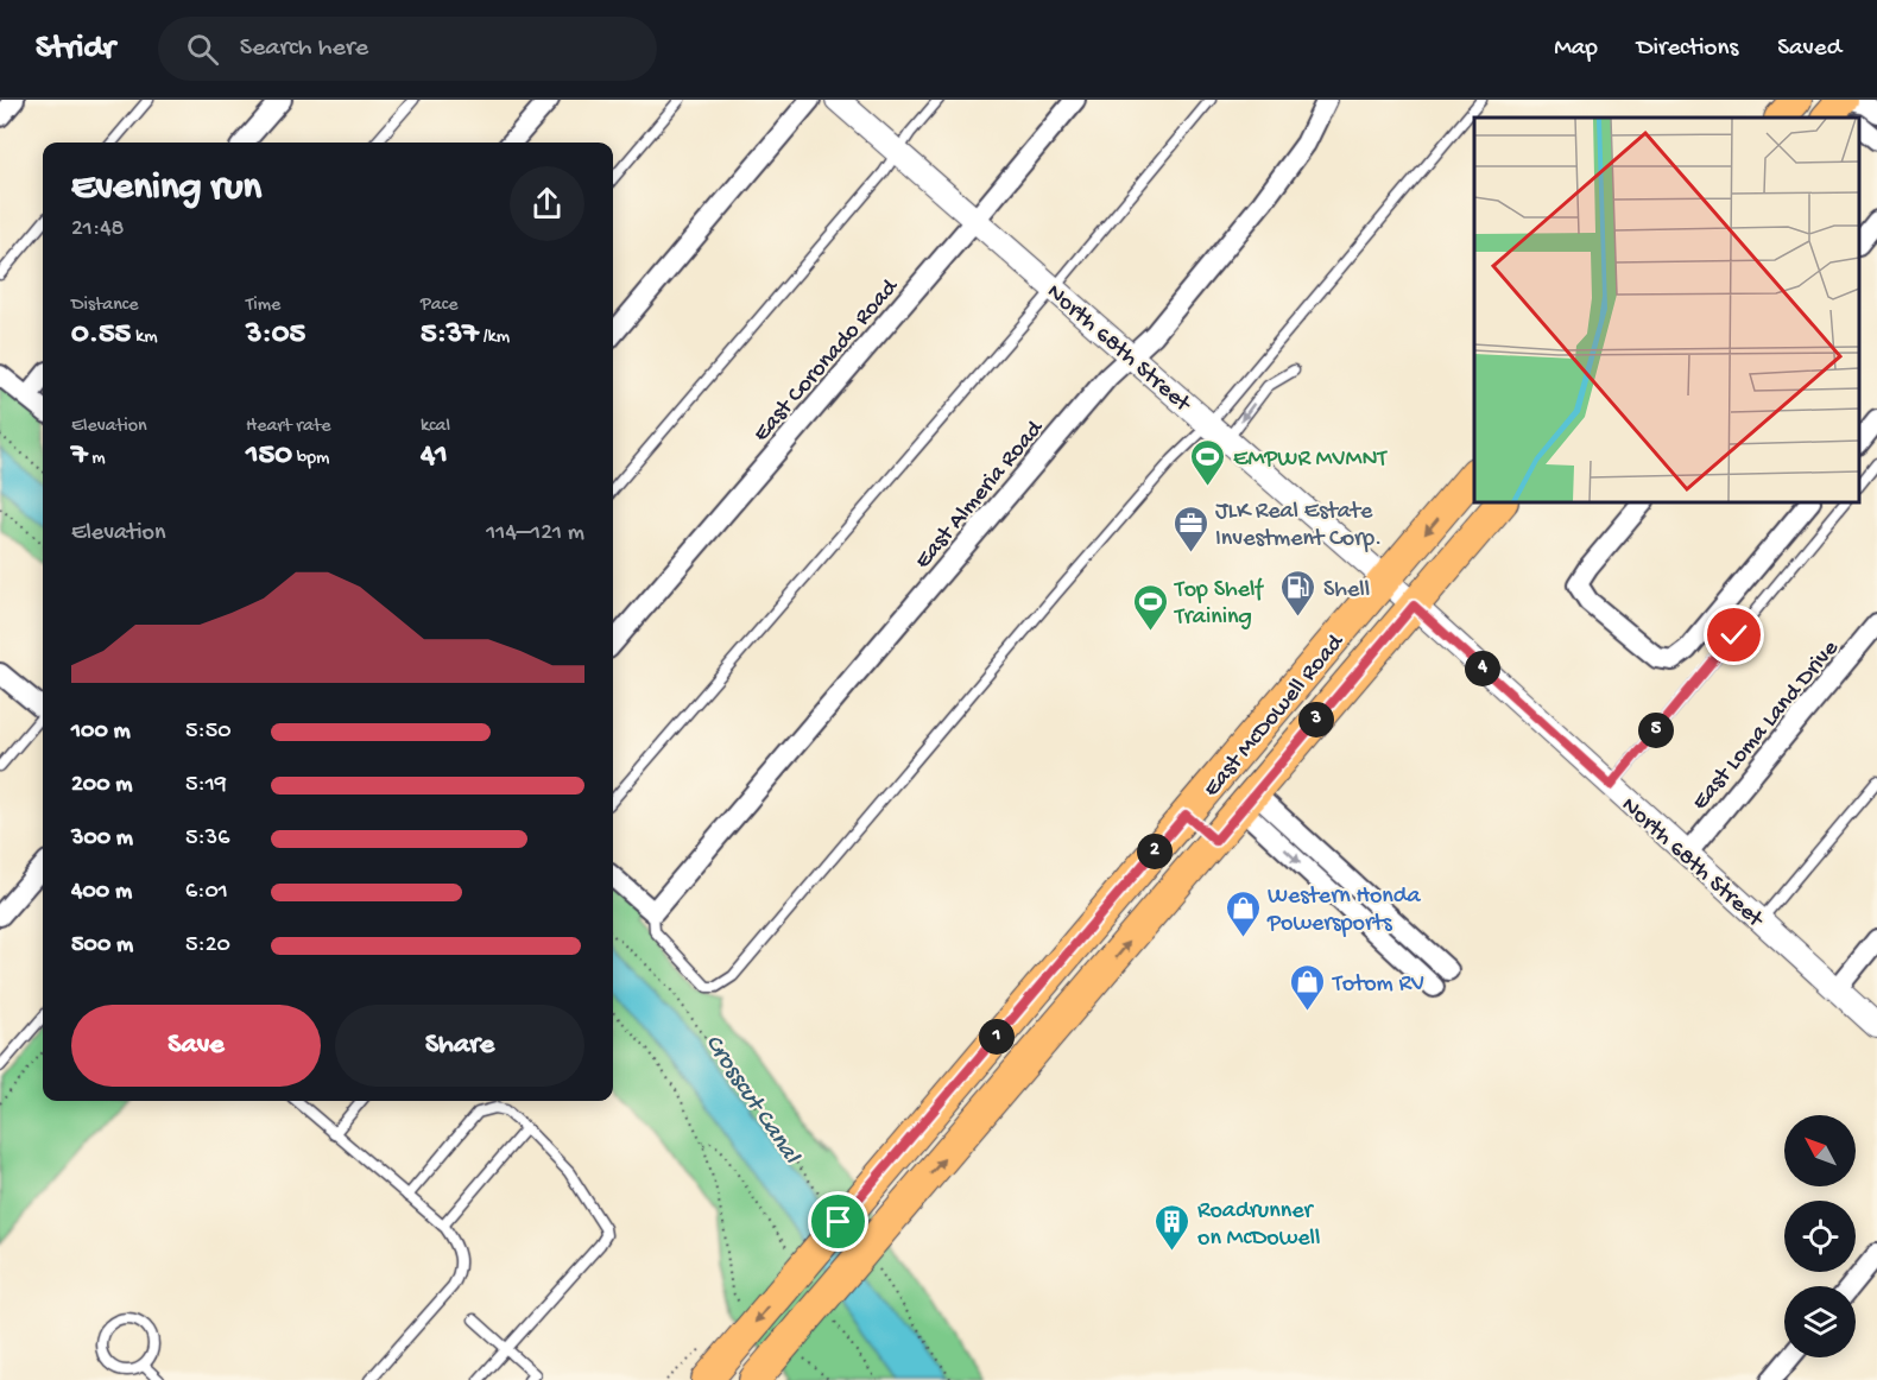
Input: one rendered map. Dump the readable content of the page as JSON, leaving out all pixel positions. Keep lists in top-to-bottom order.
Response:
{
  "streets": {
    "main road": ["East McDowell Road"],
    "street": [
      "North 68th Street",
      "East Coronado Road",
      "East Almeria Road",
      "East Loma Land Drive"
    ]
  },
  "crossings": [
    ["North 68th Street", "East Coronado Road"],
    ["North 68th Street", "East Almeria Road"],
    ["North 68th Street", "East McDowell Road"],
    ["North 68th Street", "East Loma Land Drive"]
  ],
  "water": ["Crosscut Canal"],
  "places": {
    "sports": ["EMPWR MVMNT", "Top Shelf Training"],
    "office": ["JLK Real Estate Investment Corp."],
    "fuel station": ["Shell"],
    "shop": ["Western Honda Powersports", "Totom RV"],
    "building": ["Roadrunner on McDowell"]
  },
  "north": "top left",
  "page": {
    "header": "Stridr",
    "search": "Search here",
    "nav": ["Map", "Directions", "Saved"],
    "heading": ["Evening run", "21:48"],
    "stats": [
      ["Distance", "0.55 km"],
      ["Time", "3:05"],
      ["Pace", "5:37 /km"],
      ["Elevation", "7 m"],
      ["Heart rate", "150 bpm"],
      ["kcal", "41"]
    ],
    "chart": ["Elevation", "114–121 m"],
    "pins": [
      "4",
      "3",
      "5",
      "2",
      "1"
    ],
    "list": [
      {
        "name": "100 m",
        "note": "5:50"
      },
      {
        "name": "200 m",
        "note": "5:19"
      },
      {
        "name": "300 m",
        "note": "5:36"
      },
      {
        "name": "400 m",
        "note": "6:01"
      },
      {
        "name": "500 m",
        "note": "5:20"
      }
    ],
    "buttons": ["Save", "Share"]
  }
}
